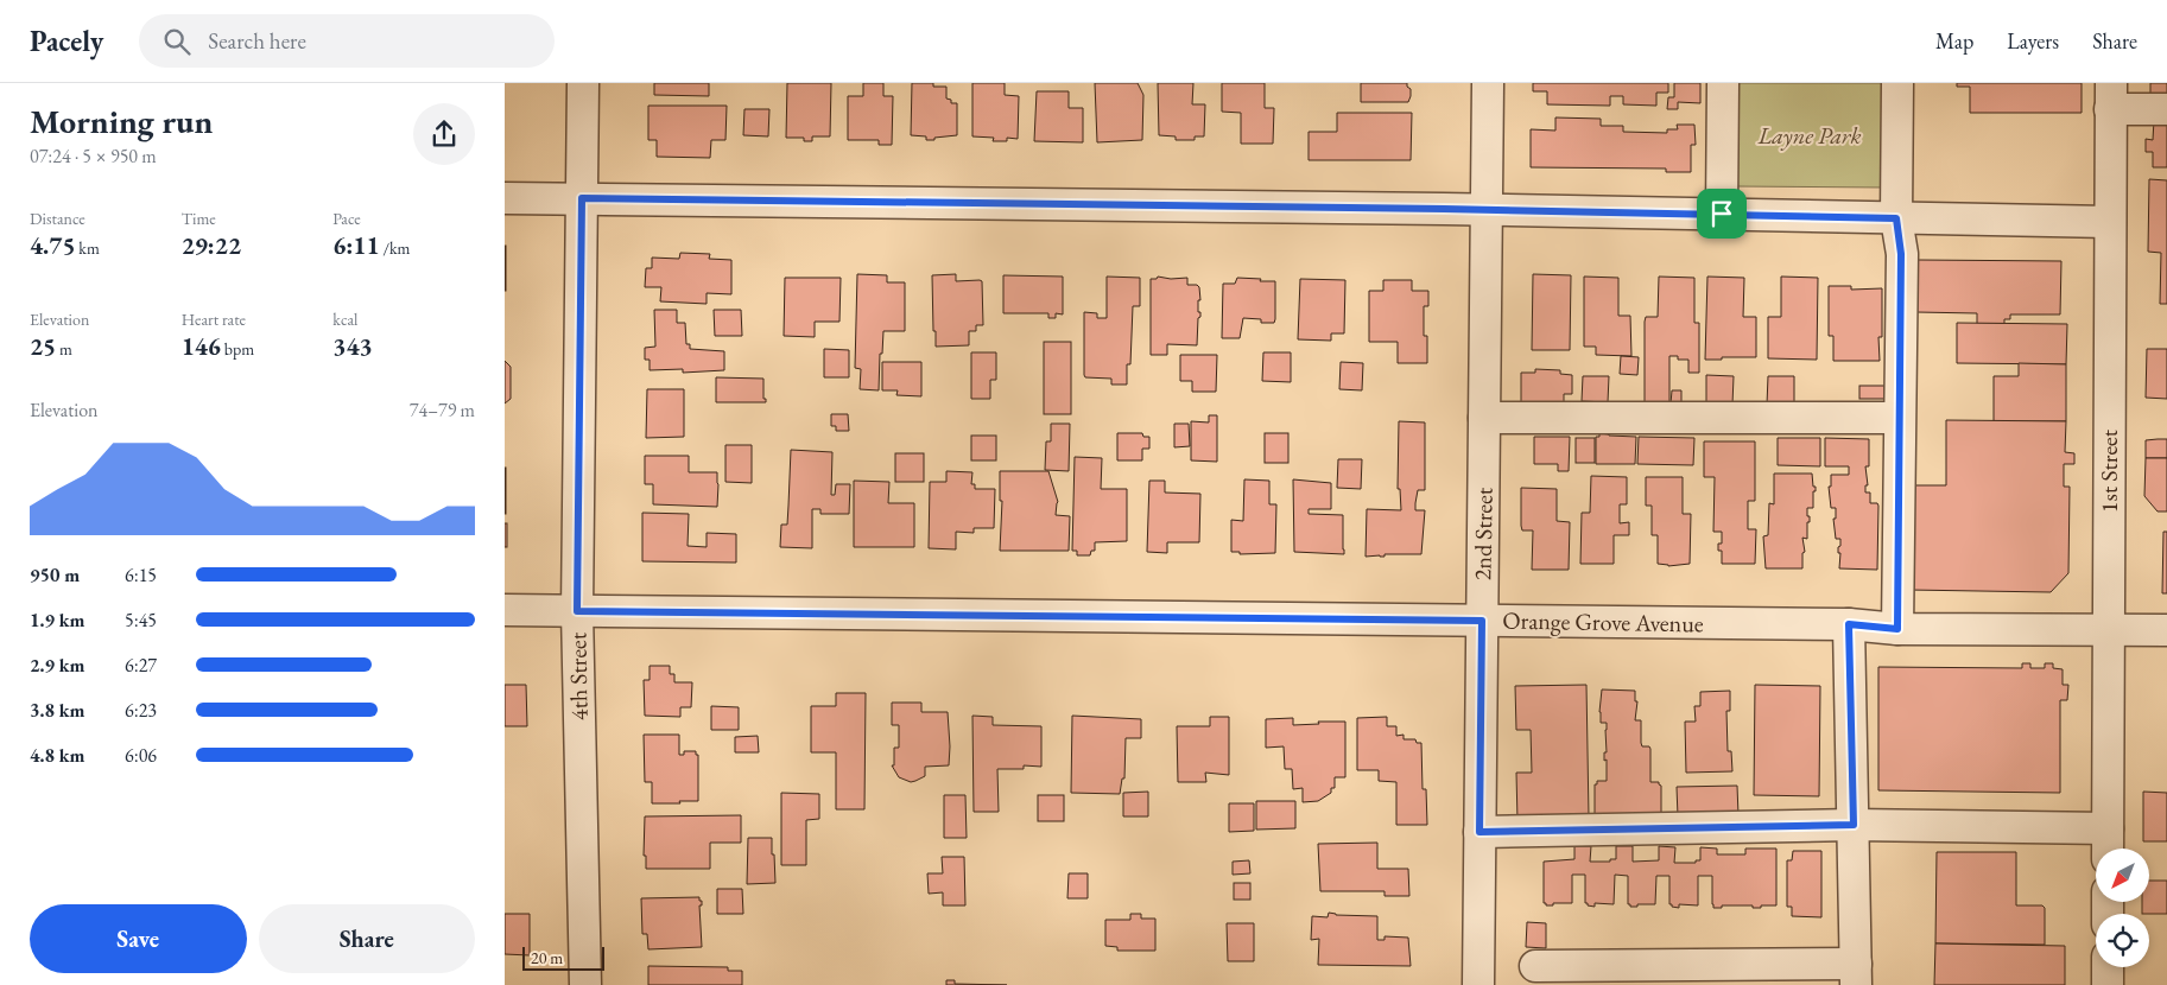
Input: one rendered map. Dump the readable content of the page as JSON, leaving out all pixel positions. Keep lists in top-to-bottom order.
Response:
{
  "streets": {
    "street": [
      "1st Street",
      "2nd Street",
      "Orange Grove Avenue",
      "4th Street"
    ]
  },
  "crossings": [
    ["1st Street", "Orange Grove Avenue"],
    ["2nd Street", "Orange Grove Avenue"],
    ["Orange Grove Avenue", "4th Street"]
  ],
  "parks": ["Layne Park"],
  "scale_bar": "20 m",
  "north": "bottom left",
  "page": {
    "header": "Pacely",
    "search": "Search here",
    "nav": ["Map", "Layers", "Share"],
    "heading": ["Morning run", "07:24 · 5 × 950 m"],
    "stats": [
      ["Distance", "4.75 km"],
      ["Time", "29:22"],
      ["Pace", "6:11 /km"],
      ["Elevation", "25 m"],
      ["Heart rate", "146 bpm"],
      ["kcal", "343"]
    ],
    "chart": ["Elevation", "74–79 m"],
    "list": [
      {
        "name": "950 m",
        "note": "6:15"
      },
      {
        "name": "1.9 km",
        "note": "5:45"
      },
      {
        "name": "2.9 km",
        "note": "6:27"
      },
      {
        "name": "3.8 km",
        "note": "6:23"
      },
      {
        "name": "4.8 km",
        "note": "6:06"
      }
    ],
    "buttons": ["Save", "Share"],
    "scale": "20 m"
  }
}
